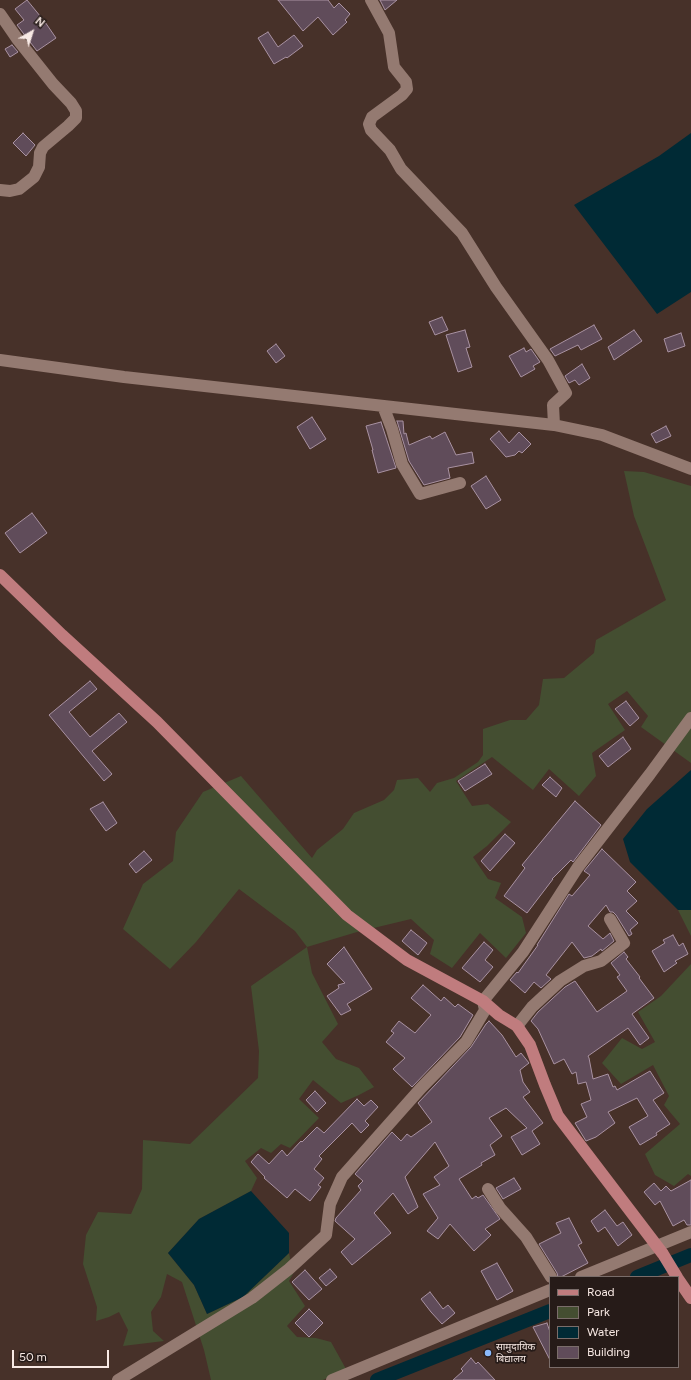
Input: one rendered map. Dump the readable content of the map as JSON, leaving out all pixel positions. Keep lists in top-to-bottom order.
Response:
{
  "places": ["सामुदायिक बिद्यालय"],
  "legend": [
    "Road",
    "Park",
    "Water",
    "Building"
  ],
  "scale_bar": "50 m",
  "north": "top right"
}
